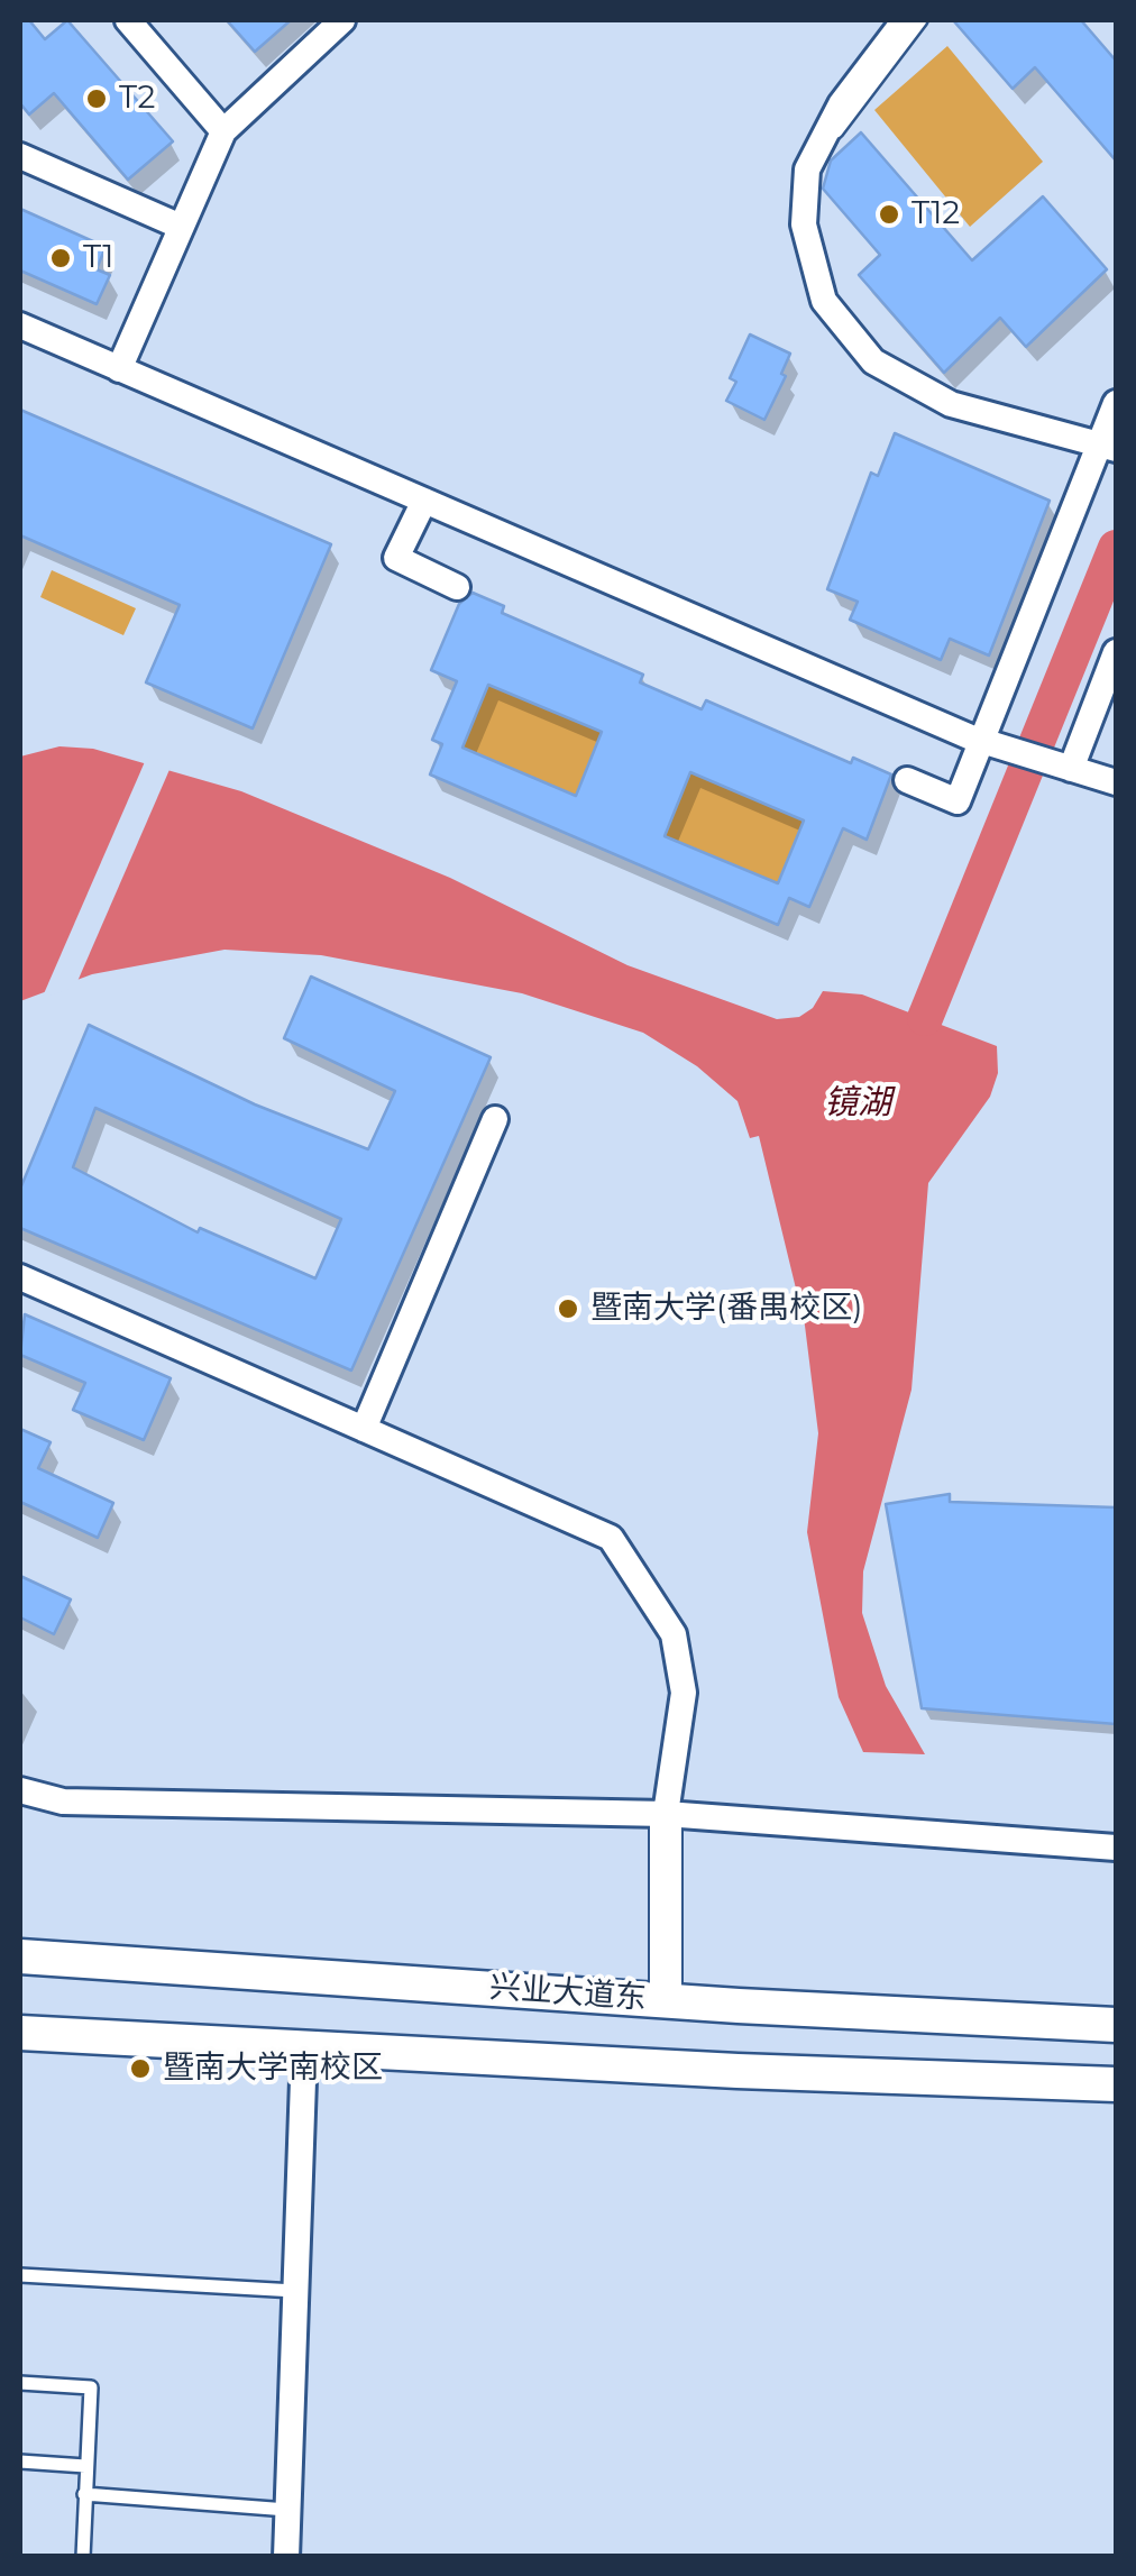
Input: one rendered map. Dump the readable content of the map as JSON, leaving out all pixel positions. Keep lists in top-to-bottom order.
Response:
{
  "streets": {
    "main road": ["兴业大道东"]
  },
  "water": ["镜湖"],
  "places": [
    "T2",
    "T12",
    "T1",
    "暨南大学(番禺校区)",
    "暨南大学南校区"
  ]
}
